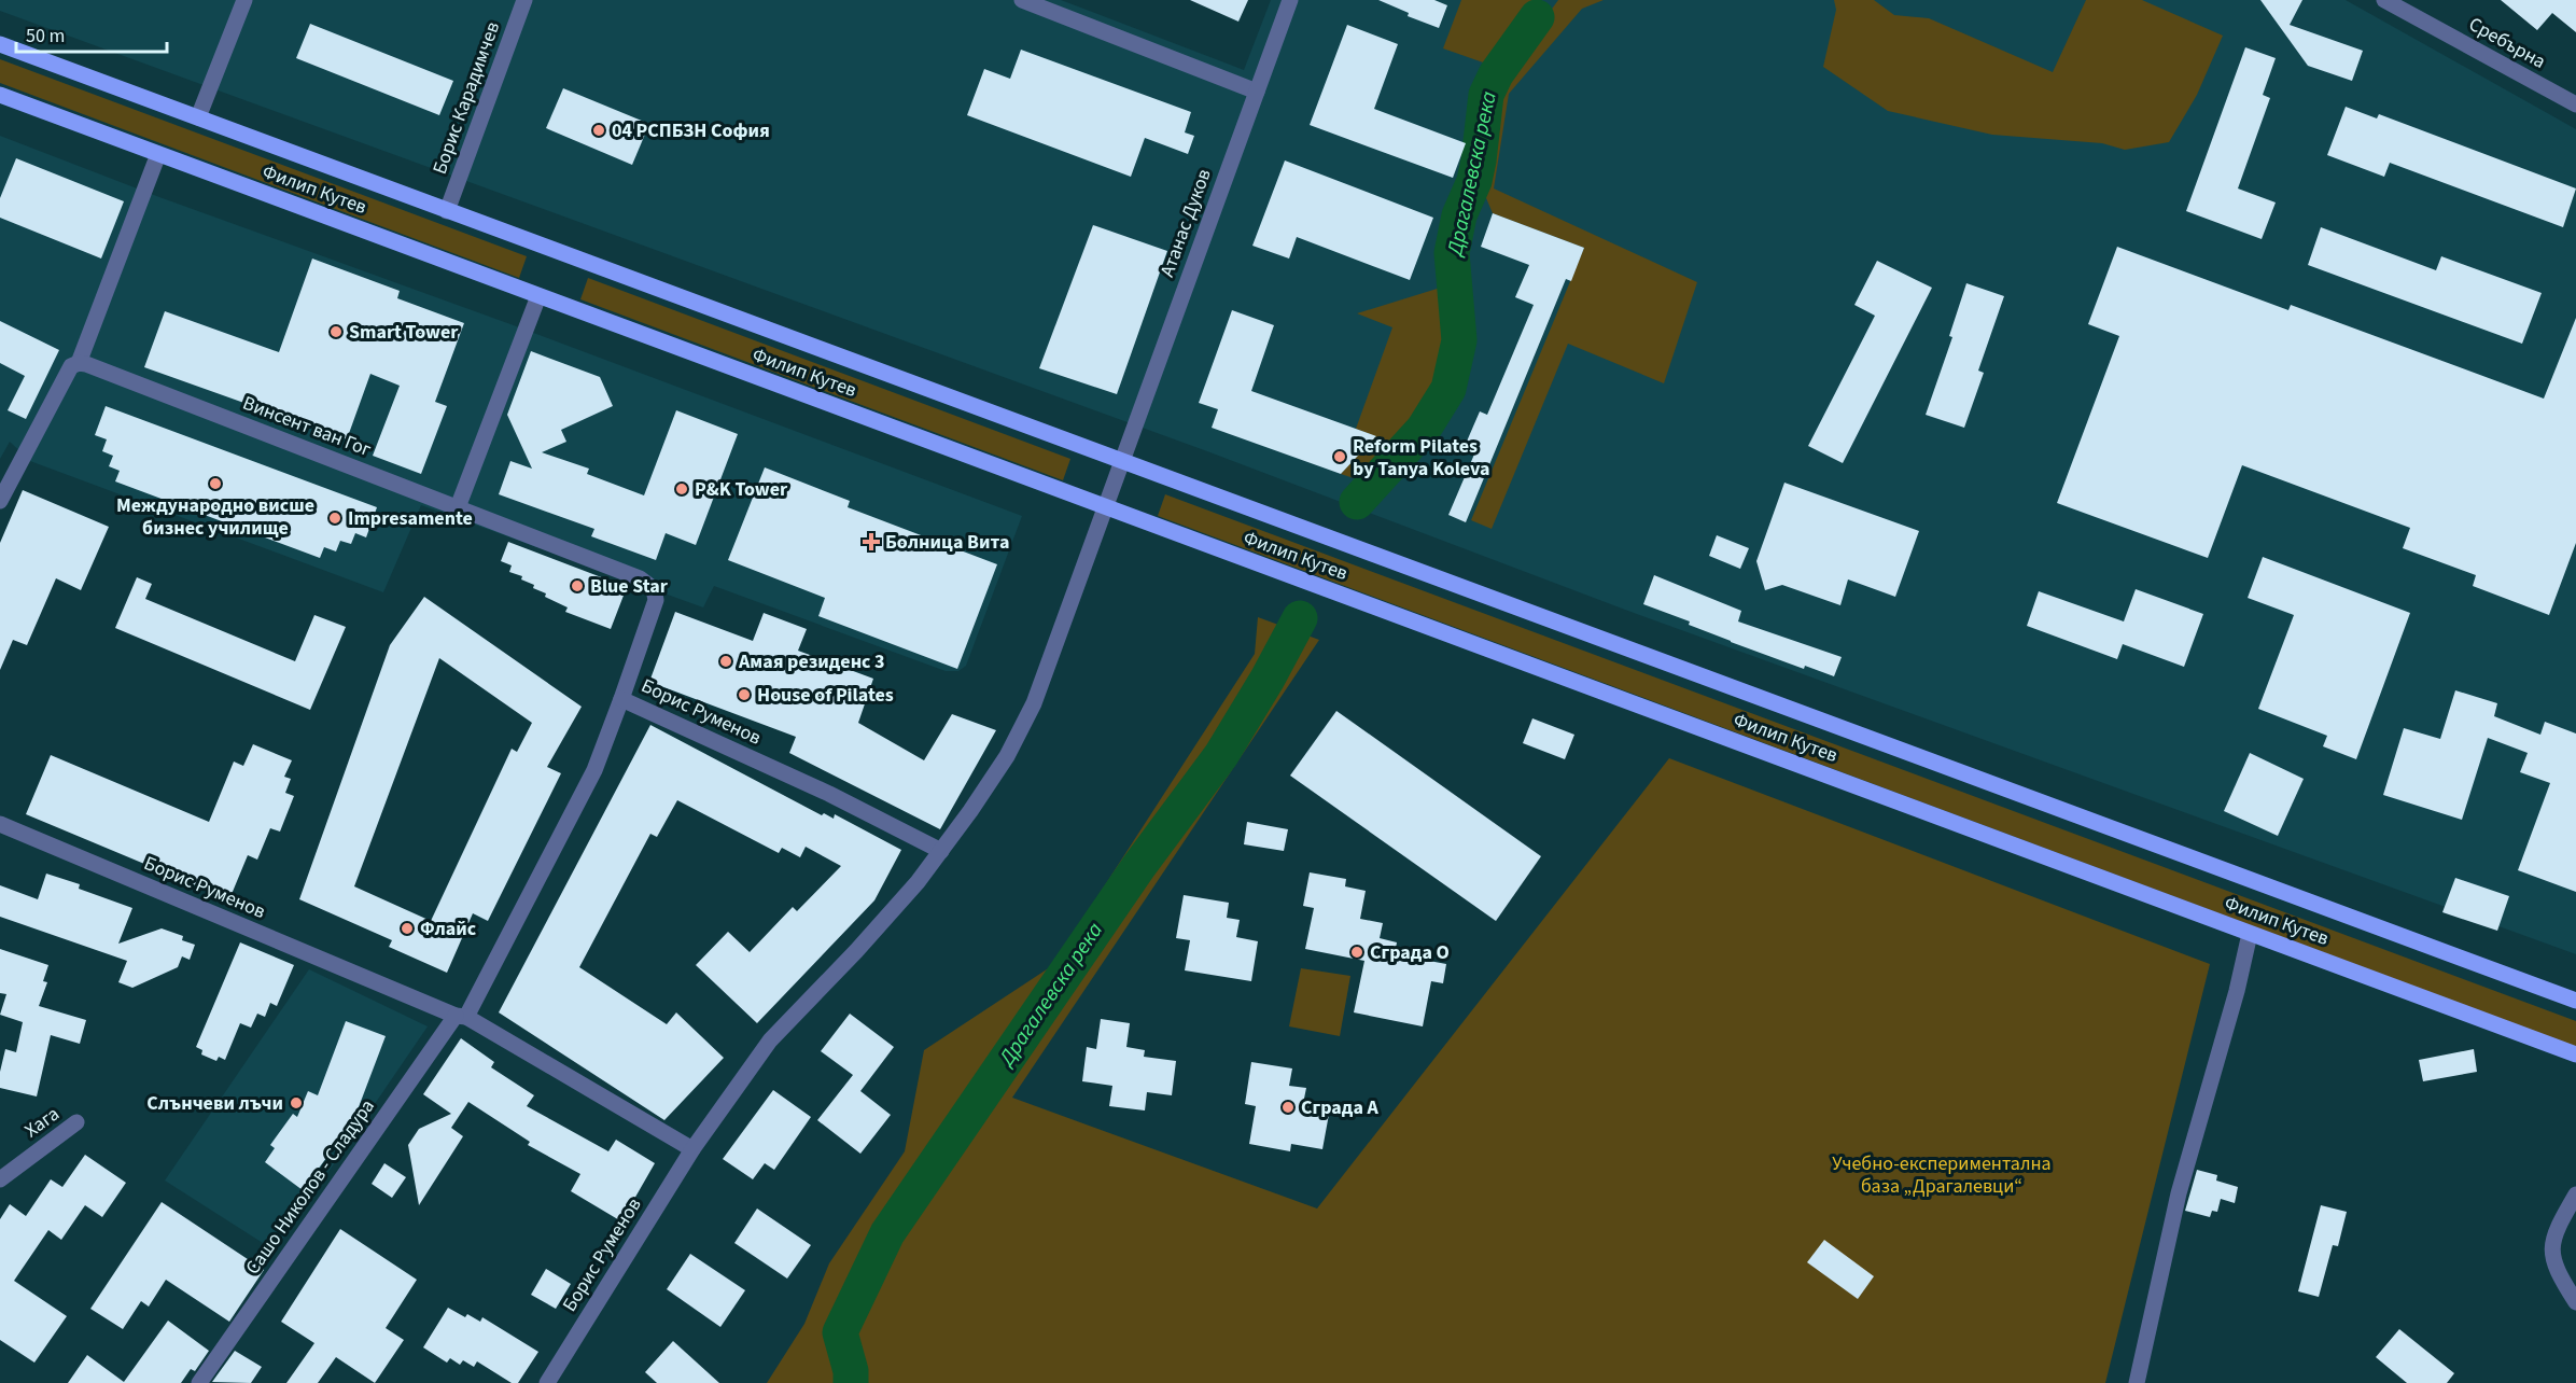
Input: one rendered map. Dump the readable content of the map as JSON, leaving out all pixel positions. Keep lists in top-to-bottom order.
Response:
{
  "streets": {
    "main road": ["Филип Кутев"],
    "street": [
      "Сребърна",
      "Борис Карадимчев",
      "Атанас Дуков",
      "Винсент ван Гог",
      "Борис Руменов",
      "Хага",
      "Сашо Николов - Сладура"
    ]
  },
  "crossings": [
    ["Борис Карадимчев", "Филип Кутев"],
    ["Филип Кутев", "Атанас Дуков"],
    ["Филип Кутев", "Борис Руменов"],
    ["Атанас Дуков", "Борис Руменов"],
    ["Винсент ван Гог", "Борис Руменов"],
    ["Борис Руменов", "Сашо Николов - Сладура"]
  ],
  "water": ["Драгалевска река"],
  "parks": ["Учебно-експериментална база „Драгалевци“"],
  "places": {
    "other": [
      "04 РСПБЗН София",
      "Smart Tower",
      "Reform Pilates by Tanya Koleva",
      "Международно висше бизнес училище",
      "P&K Tower",
      "Impresamente",
      "Blue Star",
      "Амая резиденс 3",
      "House of Pilates",
      "Флайс",
      "Сграда О",
      "Слънчеви лъчи",
      "Сграда А"
    ],
    "health": ["Болница Вита"]
  },
  "scale_bar": "50 m"
}
